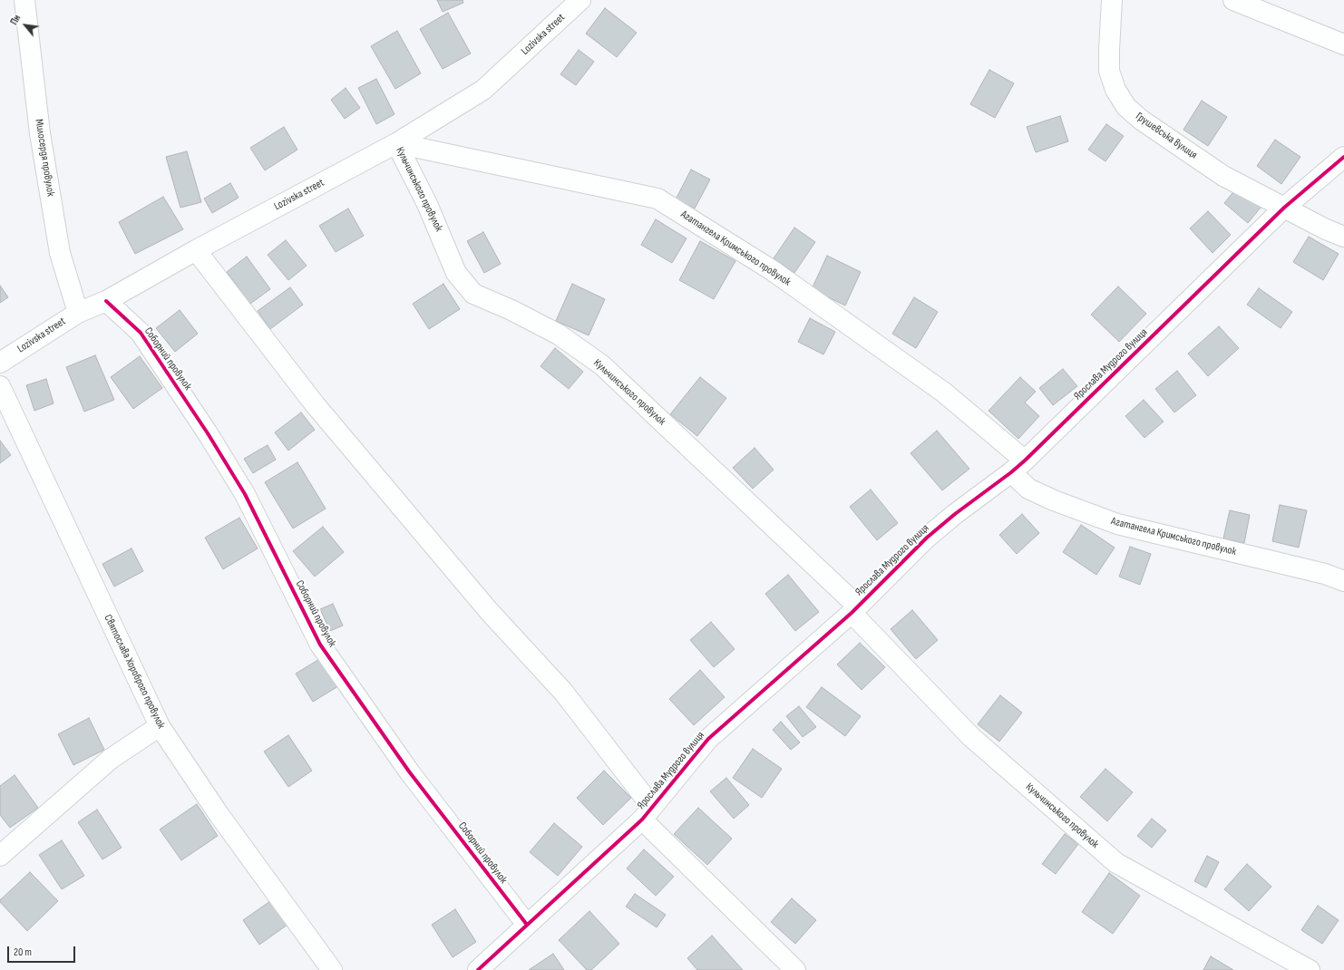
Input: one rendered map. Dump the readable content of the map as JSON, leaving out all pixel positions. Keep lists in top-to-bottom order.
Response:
{
  "streets": {
    "street": [
      "Lozivska street",
      "Грушевська вулиця",
      "Милосердя провулок",
      "Кульчинського провулок",
      "Агатангела Кримського провулок",
      "Соборний провулок",
      "Ярослава Мудрого вулиця",
      "Святослава Хороброго провулок"
    ]
  },
  "crossings": [
    ["Lozivska street", "Милосердя провулок"],
    ["Lozivska street", "Кульчинського провулок"],
    ["Lozivska street", "Агатангела Кримського провулок"],
    ["Lozivska street", "Соборний провулок"],
    ["Грушевська вулиця", "Ярослава Мудрого вулиця"],
    ["Кульчинського провулок", "Агатангела Кримського провулок"],
    ["Кульчинського провулок", "Ярослава Мудрого вулиця"],
    ["Агатангела Кримського провулок", "Ярослава Мудрого вулиця"],
    ["Соборний провулок", "Ярослава Мудрого вулиця"]
  ],
  "scale_bar": "20 m",
  "north": "top left"
}
